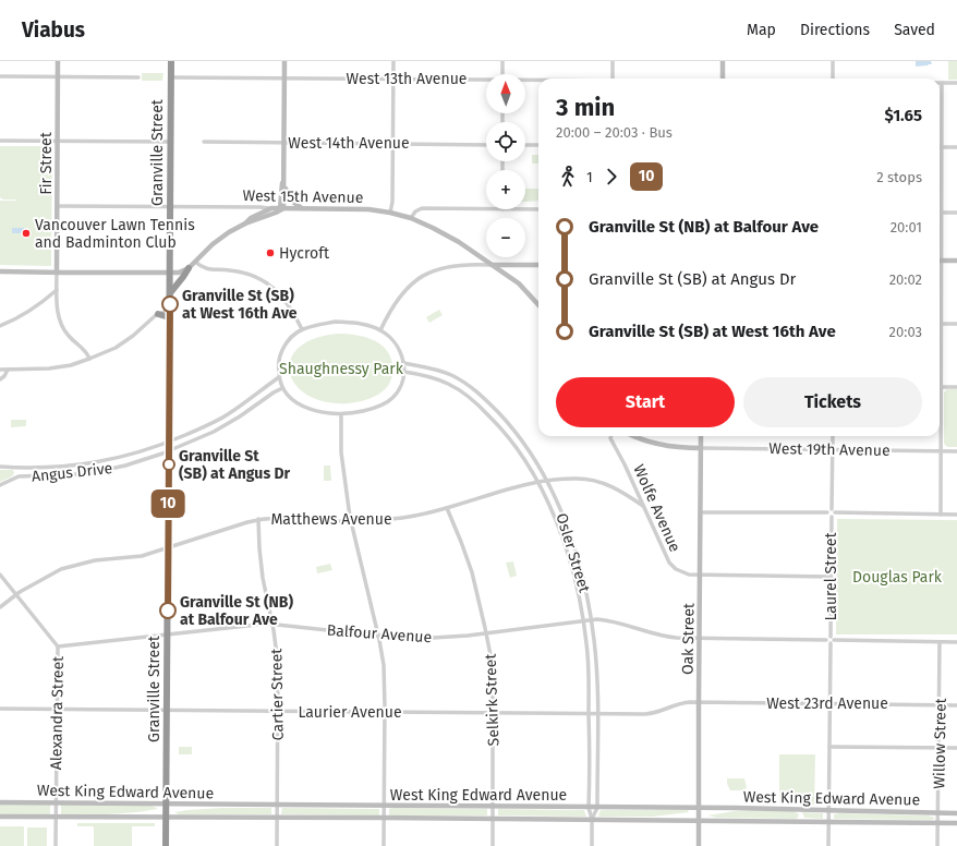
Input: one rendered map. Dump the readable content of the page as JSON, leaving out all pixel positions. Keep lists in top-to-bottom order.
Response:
{
  "streets": {
    "highway": ["Granville Street"],
    "main road": [
      "Fir Street",
      "West 15th Avenue",
      "Oak Street",
      "West King Edward Avenue"
    ],
    "street": [
      "West 13th Avenue",
      "West 14th Avenue",
      "West 19th Avenue",
      "Angus Drive",
      "Wolfe Avenue",
      "Matthews Avenue",
      "Osler Street",
      "Laurel Street",
      "Balfour Avenue",
      "Cartier Street",
      "Selkirk Street",
      "West 23rd Avenue",
      "Laurier Avenue",
      "Alexandra Street",
      "Willow Street"
    ]
  },
  "crossings": [
    ["West 13th Avenue", "Granville Street"],
    ["Granville Street", "West 15th Avenue"],
    ["Granville Street", "Angus Drive"],
    ["Granville Street", "Matthews Avenue"],
    ["Granville Street", "Balfour Avenue"],
    ["Granville Street", "Laurier Avenue"],
    ["Granville Street", "West King Edward Avenue"],
    ["Fir Street", "West 15th Avenue"],
    ["West 19th Avenue", "Oak Street"],
    ["Angus Drive", "Osler Street"],
    ["Wolfe Avenue", "Matthews Avenue"],
    ["Wolfe Avenue", "Laurel Street"],
    ["Wolfe Avenue", "Oak Street"],
    ["Matthews Avenue", "Osler Street"],
    ["Matthews Avenue", "Cartier Street"],
    ["Matthews Avenue", "Selkirk Street"],
    ["Matthews Avenue", "Alexandra Street"],
    ["Osler Street", "Balfour Avenue"],
    ["Osler Street", "Laurier Avenue"],
    ["Osler Street", "West King Edward Avenue"],
    ["Laurel Street", "Balfour Avenue"],
    ["Laurel Street", "West 23rd Avenue"],
    ["Laurel Street", "West King Edward Avenue"],
    ["Balfour Avenue", "Oak Street"],
    ["Balfour Avenue", "Cartier Street"],
    ["Balfour Avenue", "Selkirk Street"],
    ["Balfour Avenue", "Alexandra Street"],
    ["Balfour Avenue", "Willow Street"],
    ["Oak Street", "West 23rd Avenue"],
    ["Oak Street", "Laurier Avenue"],
    ["Oak Street", "West King Edward Avenue"],
    ["Cartier Street", "Laurier Avenue"],
    ["Cartier Street", "West King Edward Avenue"],
    ["Selkirk Street", "Laurier Avenue"],
    ["Selkirk Street", "West King Edward Avenue"],
    ["West 23rd Avenue", "Laurier Avenue"],
    ["West 23rd Avenue", "Willow Street"],
    ["Laurier Avenue", "Alexandra Street"],
    ["Alexandra Street", "West King Edward Avenue"],
    ["Willow Street", "West King Edward Avenue"]
  ],
  "parks": ["Shaughnessy Park", "Douglas Park"],
  "places": [
    "Vancouver Lawn Tennis and Badminton Club",
    "Hycroft",
    "Granville St (SB) at West 16th Ave",
    "Granville St (SB) at Angus Dr",
    "Granville St (NB) at Balfour Ave"
  ],
  "lines": ["bus line 10"],
  "north": "top",
  "page": {
    "header": "Viabus",
    "nav": ["Map", "Directions", "Saved"],
    "on_map": "10",
    "map_buttons": ["+", "−"],
    "heading": ["3 min", "20:00 – 20:03 · Bus", "$1.65"],
    "legs": ["1", "10", "2 stops"],
    "list": [
      {
        "name": "Granville St (NB) at Balfour Ave",
        "value": "20:01"
      },
      {
        "name": "Granville St (SB) at Angus Dr",
        "value": "20:02"
      },
      {
        "name": "Granville St (SB) at West 16th Ave",
        "value": "20:03"
      }
    ],
    "buttons": ["Start", "Tickets"]
  }
}
